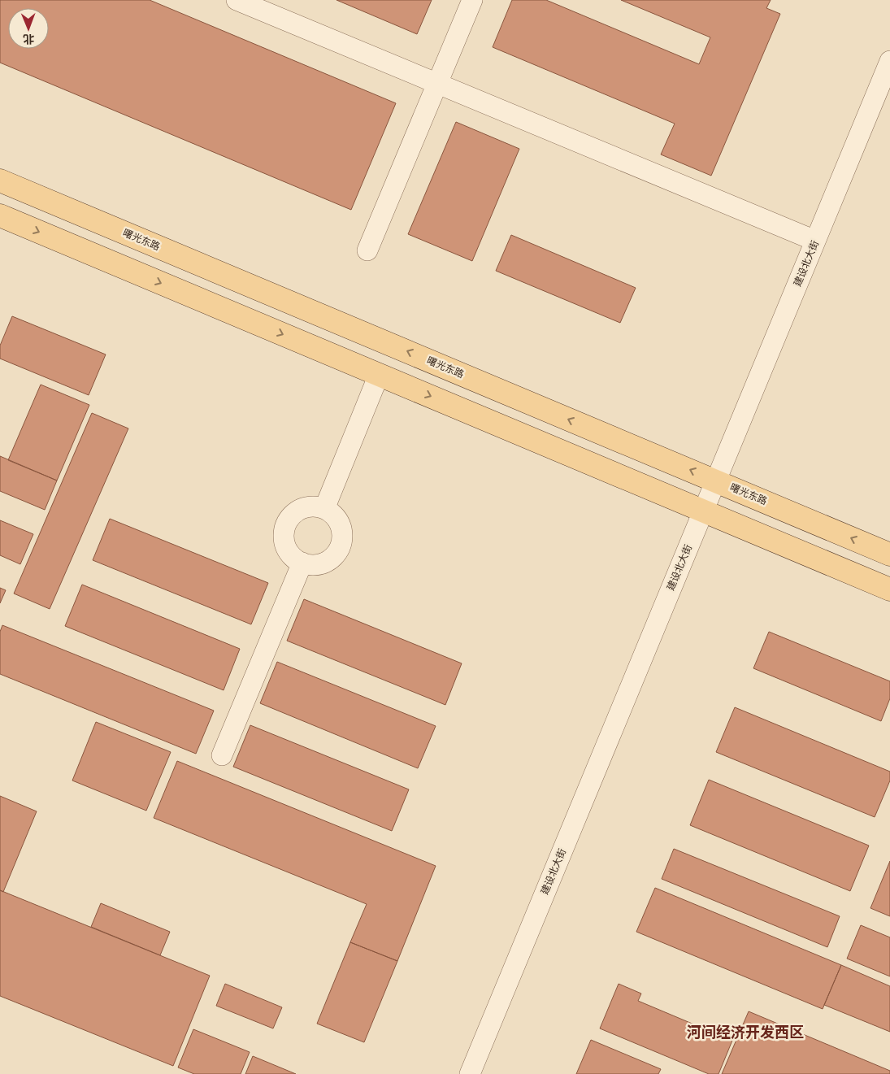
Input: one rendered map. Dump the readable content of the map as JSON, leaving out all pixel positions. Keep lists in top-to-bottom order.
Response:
{
  "streets": {
    "main road": ["曙光东路"],
    "street": ["建设北大街"]
  },
  "crossings": [
    ["曙光东路", "建设北大街"]
  ],
  "districts": ["河间经济开发西区"],
  "north": "bottom"
}
